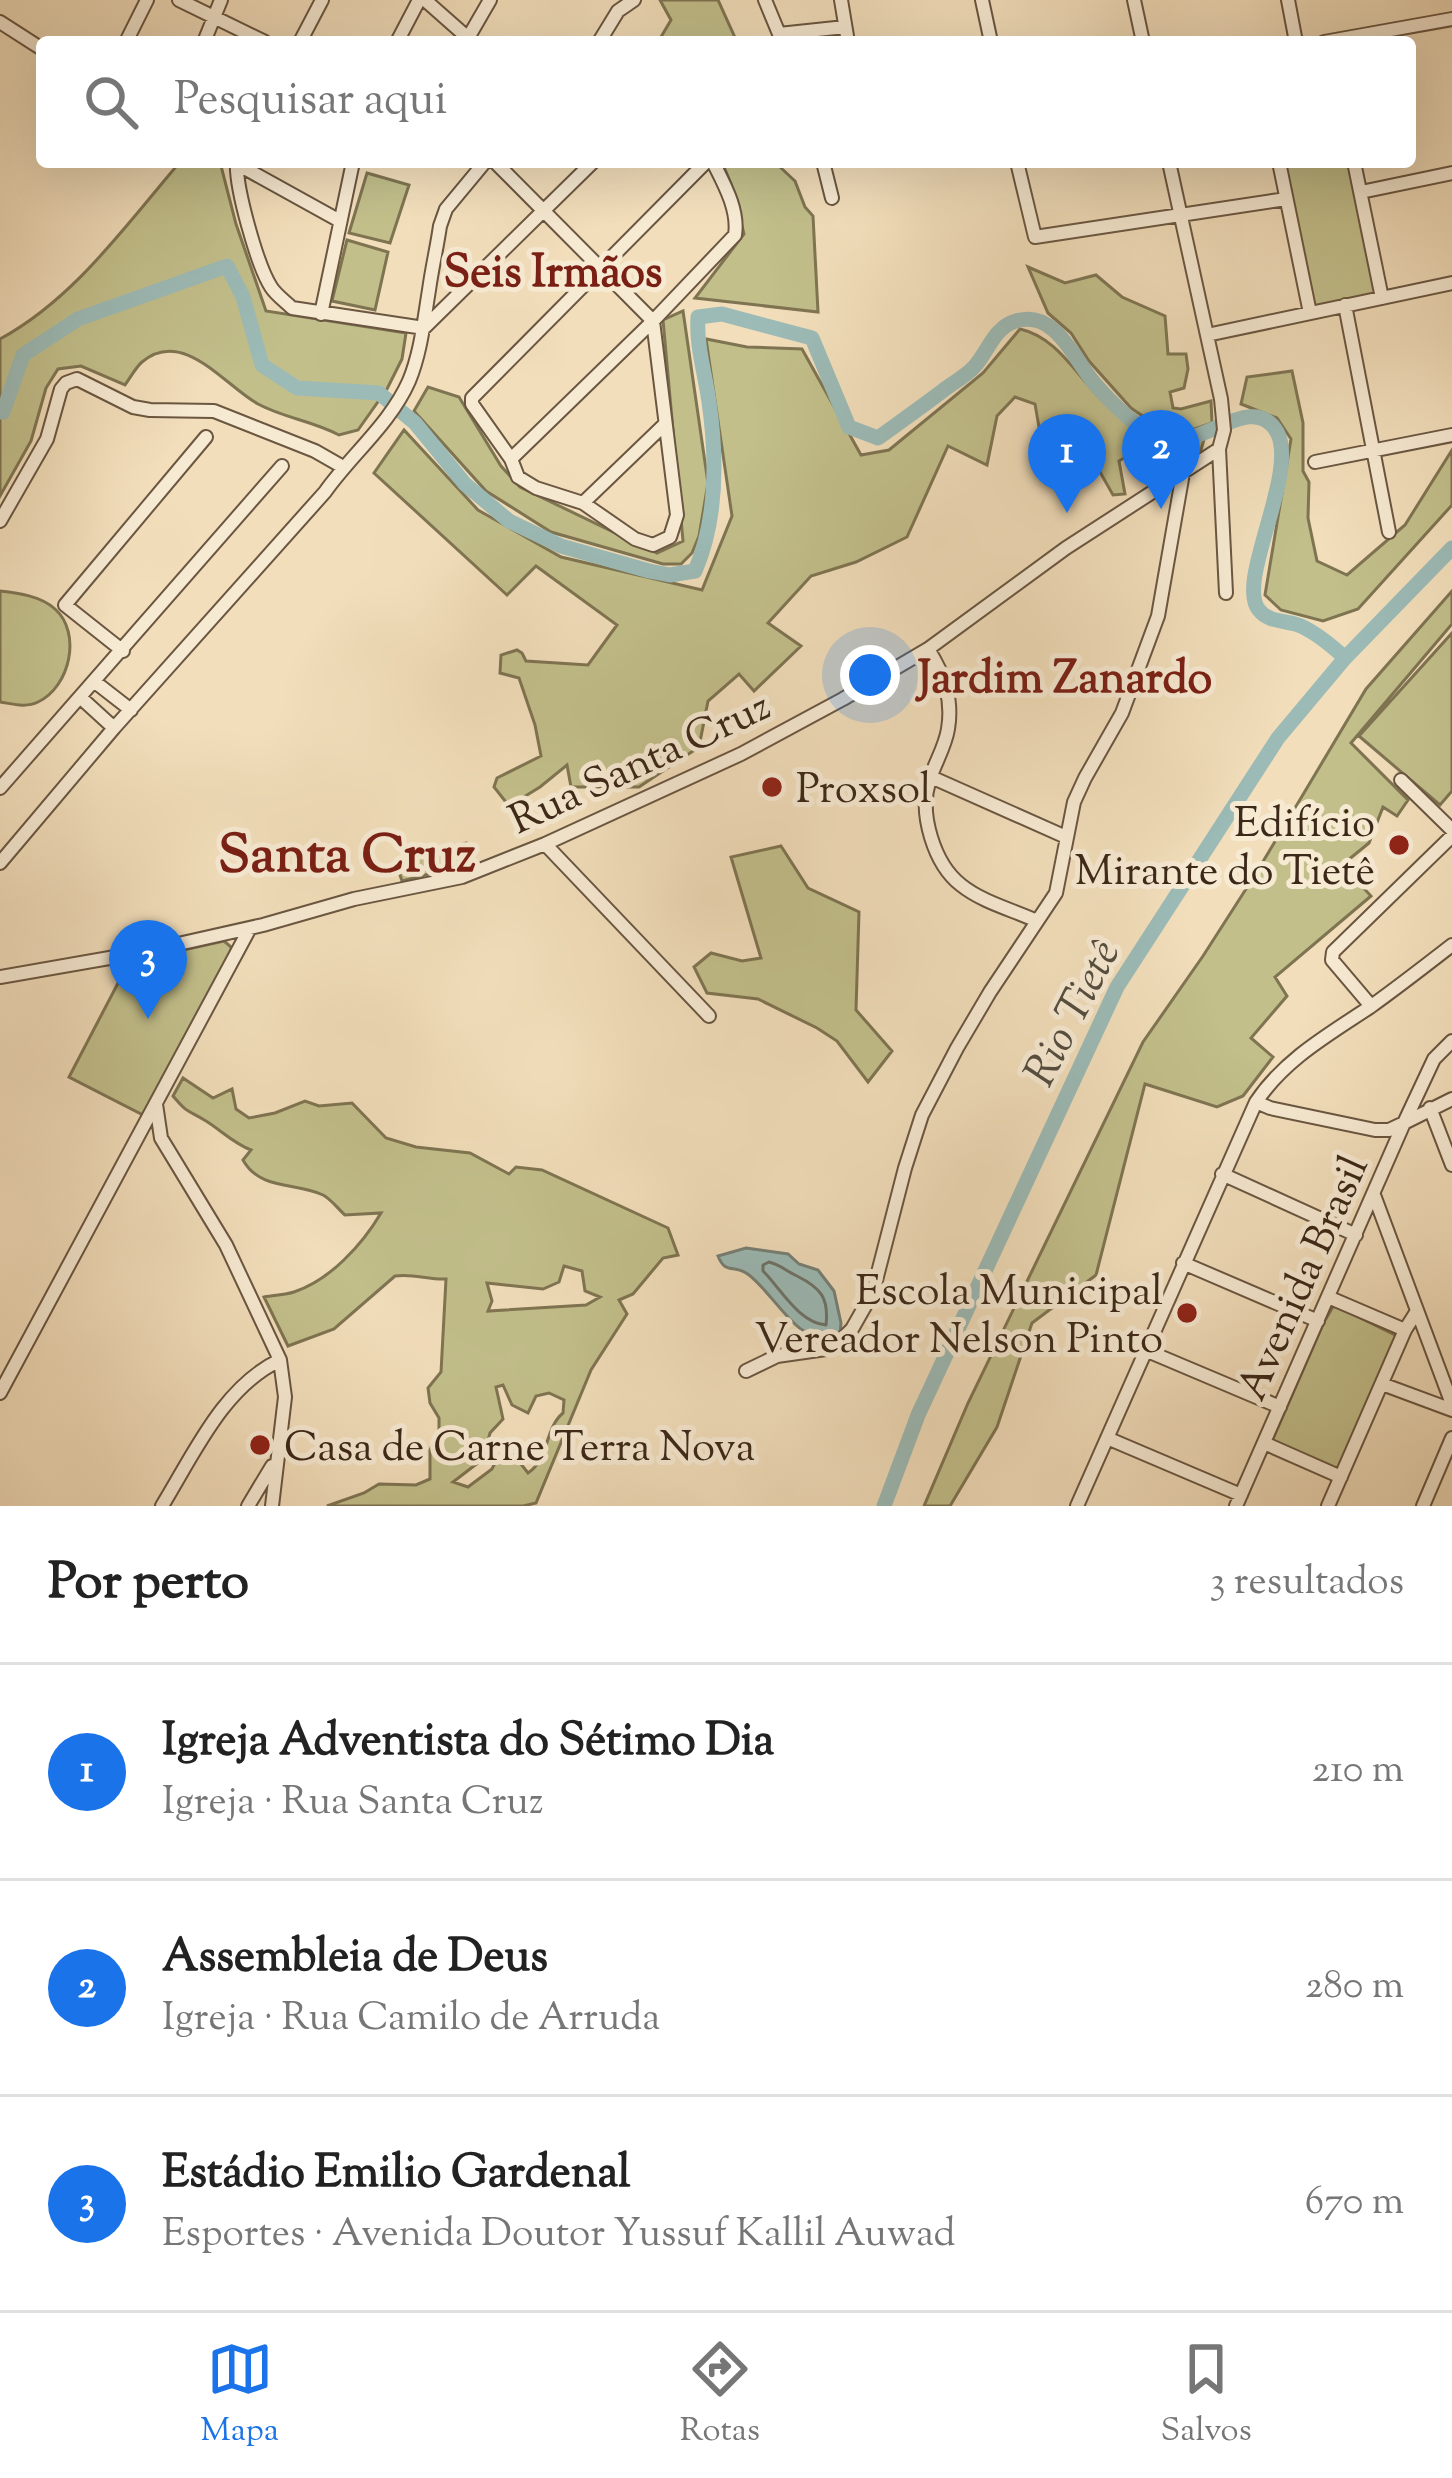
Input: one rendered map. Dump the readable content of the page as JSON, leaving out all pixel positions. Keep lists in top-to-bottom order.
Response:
{
  "streets": {
    "street": ["Rua Santa Cruz", "Avenida Brasil"]
  },
  "districts": ["Seis Irmãos", "Jardim Zanardo", "Santa Cruz"],
  "water": ["Rio Tietê"],
  "places": [
    "Proxsol",
    "Edifício Mirante do Tietê",
    "Escola Municipal Vereador Nelson Pinto",
    "Casa de Carne Terra Nova"
  ],
  "page": {
    "search": "Pesquisar aqui",
    "pins": ["2", "1", "3"],
    "heading": ["Por perto", "3 resultados"],
    "list": [
      {
        "mark": "1",
        "name": "Igreja Adventista do Sétimo Dia",
        "note": "Igreja · Rua Santa Cruz",
        "value": "210 m"
      },
      {
        "mark": "2",
        "name": "Assembleia de Deus",
        "note": "Igreja · Rua Camilo de Arruda",
        "value": "280 m"
      },
      {
        "mark": "3",
        "name": "Estádio Emilio Gardenal",
        "note": "Esportes · Avenida Doutor Yussuf Kallil Auwad",
        "value": "670 m"
      }
    ],
    "nav": ["Mapa", "Rotas", "Salvos"]
  }
}
